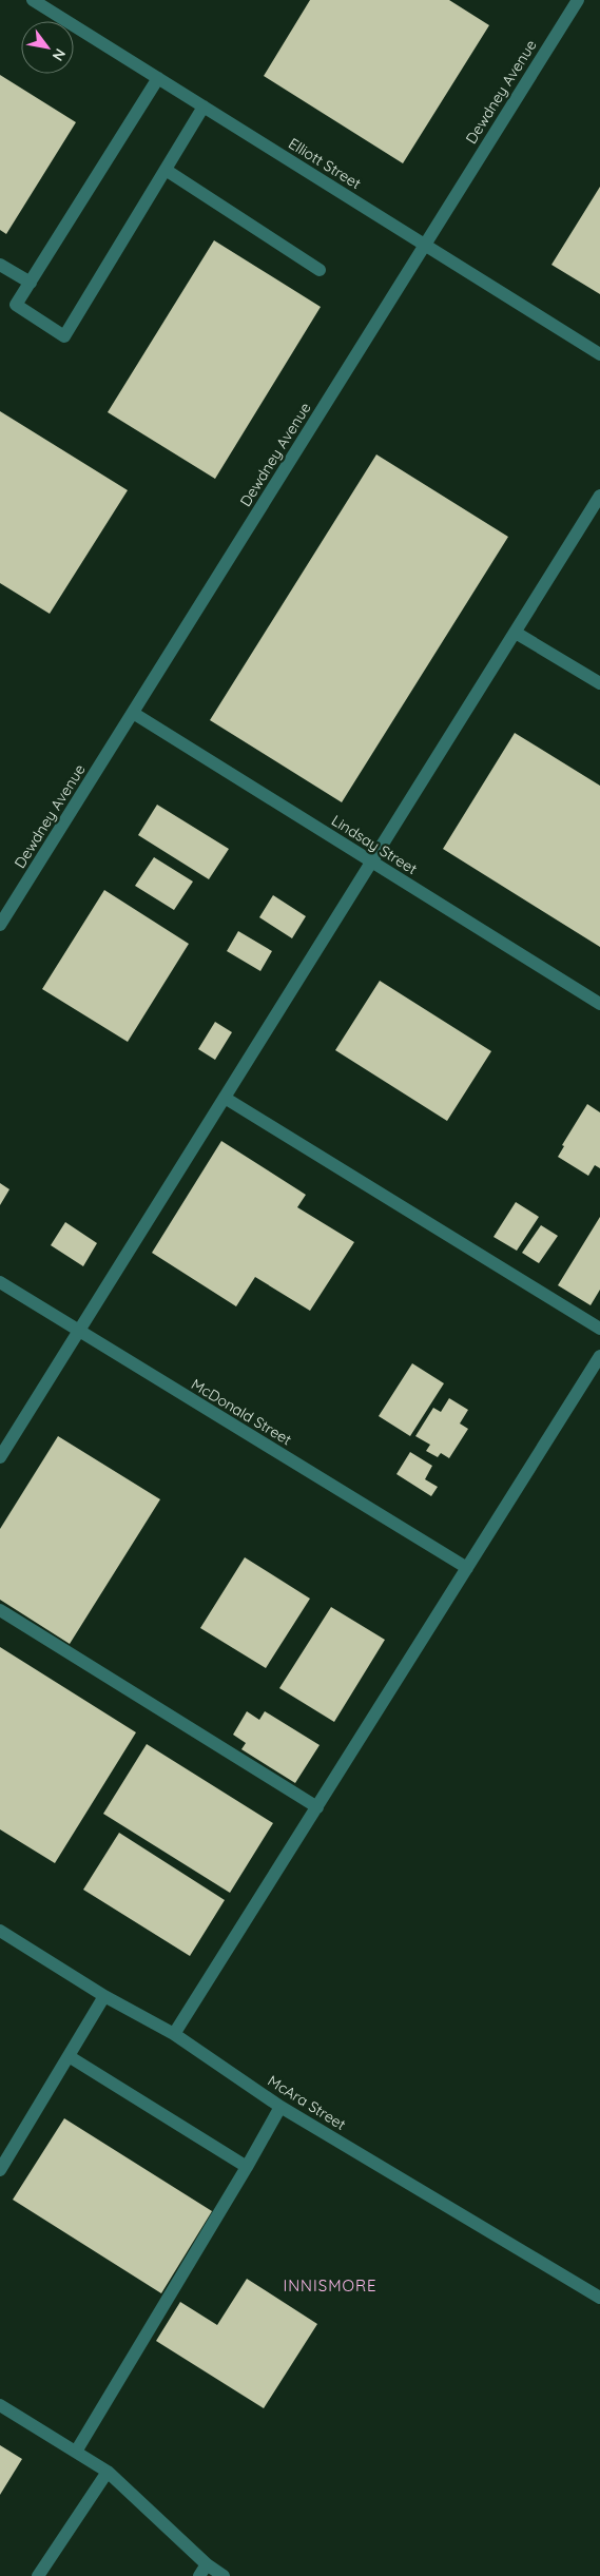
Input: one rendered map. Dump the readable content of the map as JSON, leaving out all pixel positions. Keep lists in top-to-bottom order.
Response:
{
  "streets": {
    "street": [
      "Dewdney Avenue",
      "Elliott Street",
      "Lindsay Street",
      "McDonald Street",
      "McAra Street"
    ]
  },
  "crossings": [
    ["Dewdney Avenue", "Elliott Street"],
    ["Dewdney Avenue", "Lindsay Street"]
  ],
  "districts": ["INNISMORE"],
  "north": "bottom right"
}
